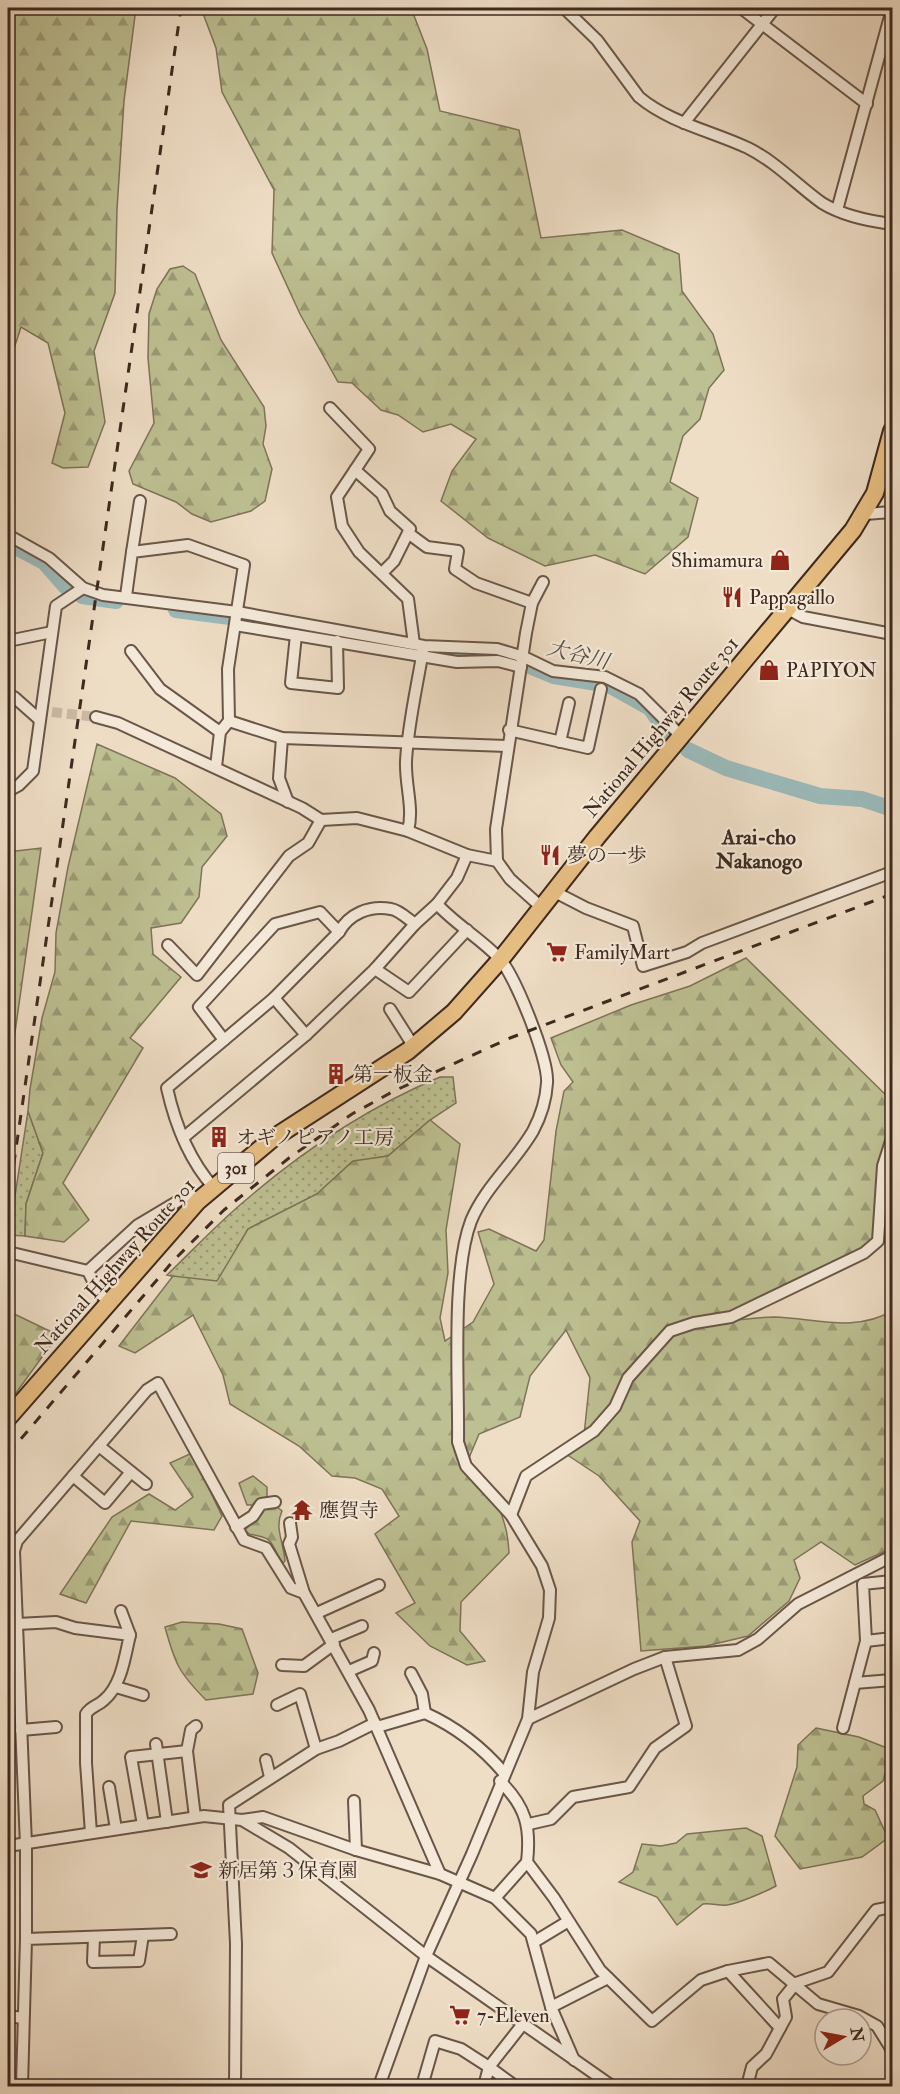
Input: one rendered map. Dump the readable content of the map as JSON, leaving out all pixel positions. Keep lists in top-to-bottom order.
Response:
{
  "streets": {
    "highway": ["National Highway Route 301", "301"]
  },
  "districts": ["Arai-cho Nakanogo"],
  "water": ["大谷川"],
  "places": {
    "shop": ["Shimamura", "PAPIYON"],
    "restaurant": ["Pappagallo", "夢の一歩"],
    "supermarket": ["FamilyMart", "7-Eleven"],
    "building": ["第一板金", "オギノピアノ工房"],
    "temple": ["應賀寺"],
    "school or university": ["新居第３保育園"]
  },
  "north": "right"
}
